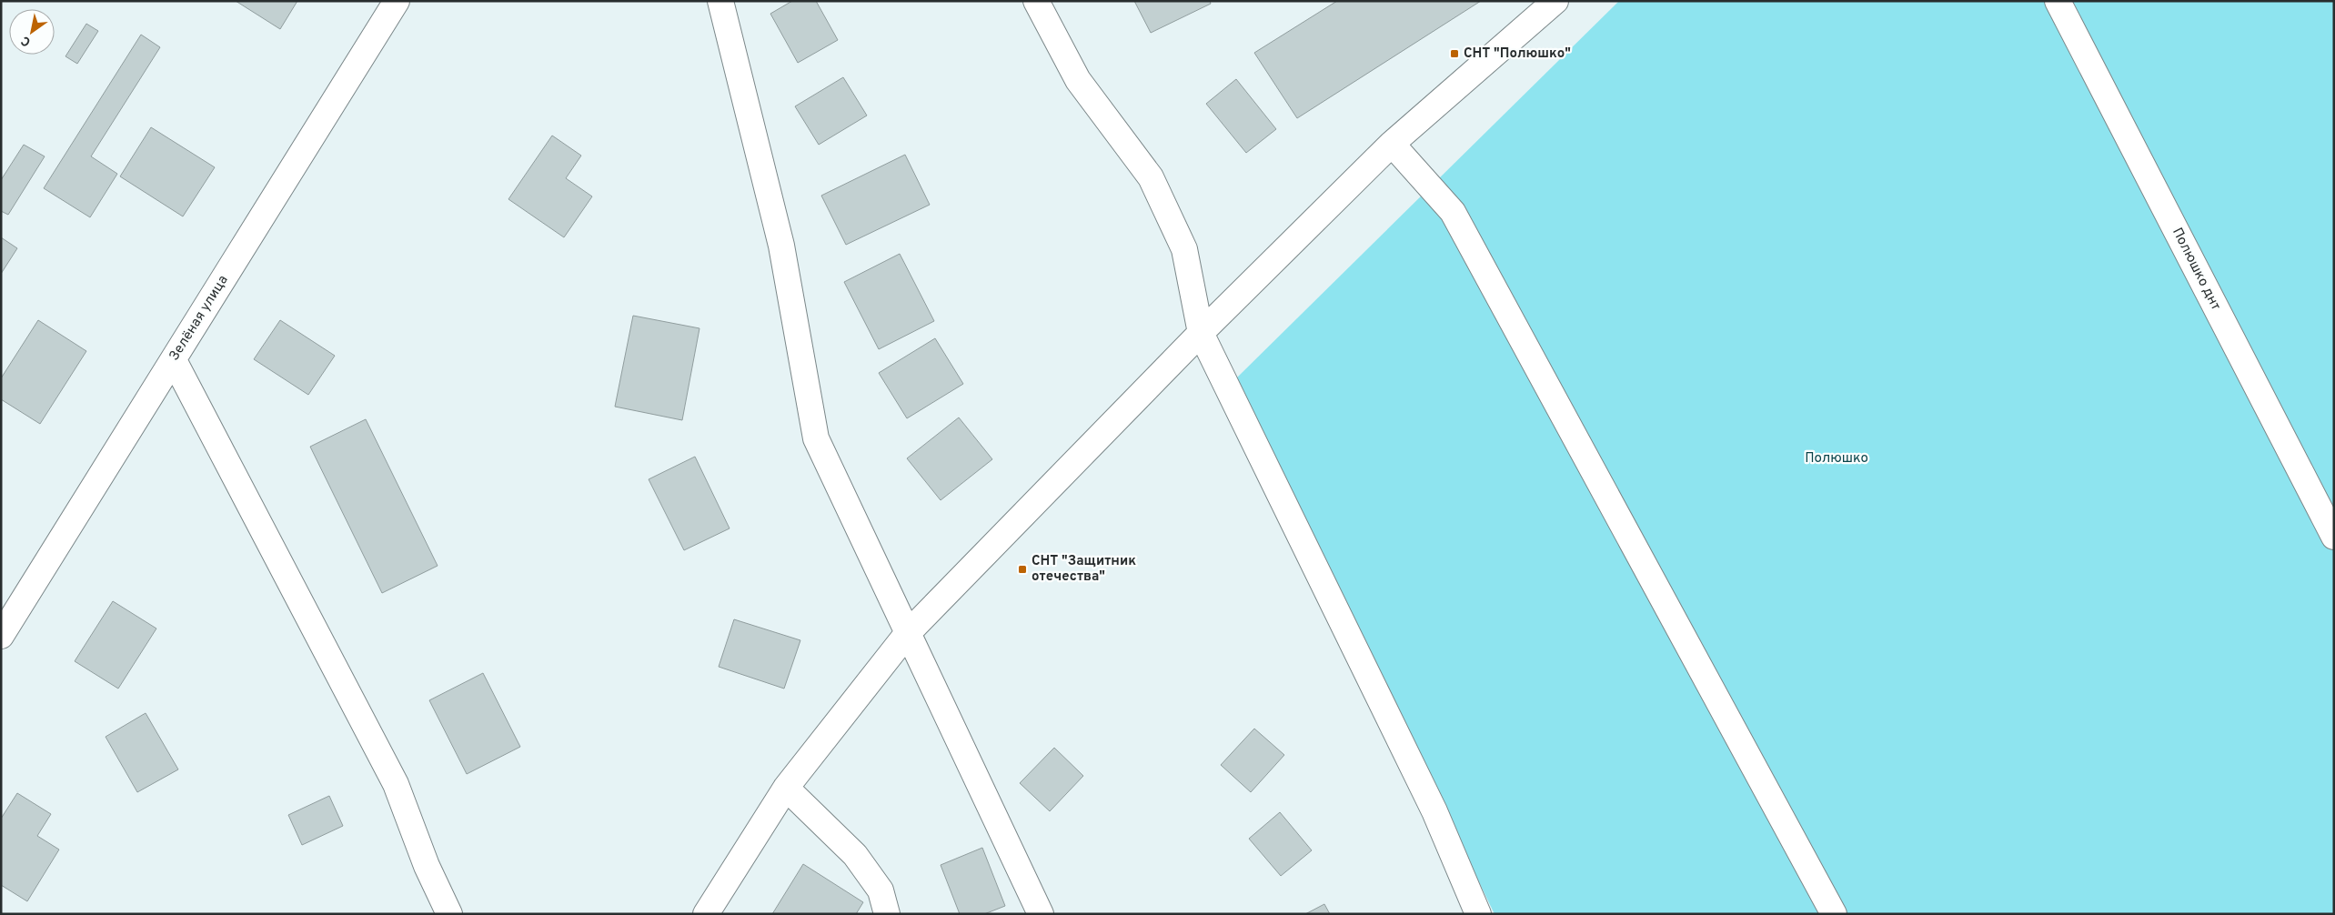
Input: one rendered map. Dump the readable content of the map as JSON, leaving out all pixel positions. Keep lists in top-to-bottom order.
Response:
{
  "streets": {
    "street": ["Полюшко днт", "Зелёная улица"]
  },
  "parks": ["Полюшко"],
  "places": {
    "transit": ["СНТ \"Полюшко\"", "СНТ \"Защитник отечества\""]
  },
  "north": "bottom left"
}
